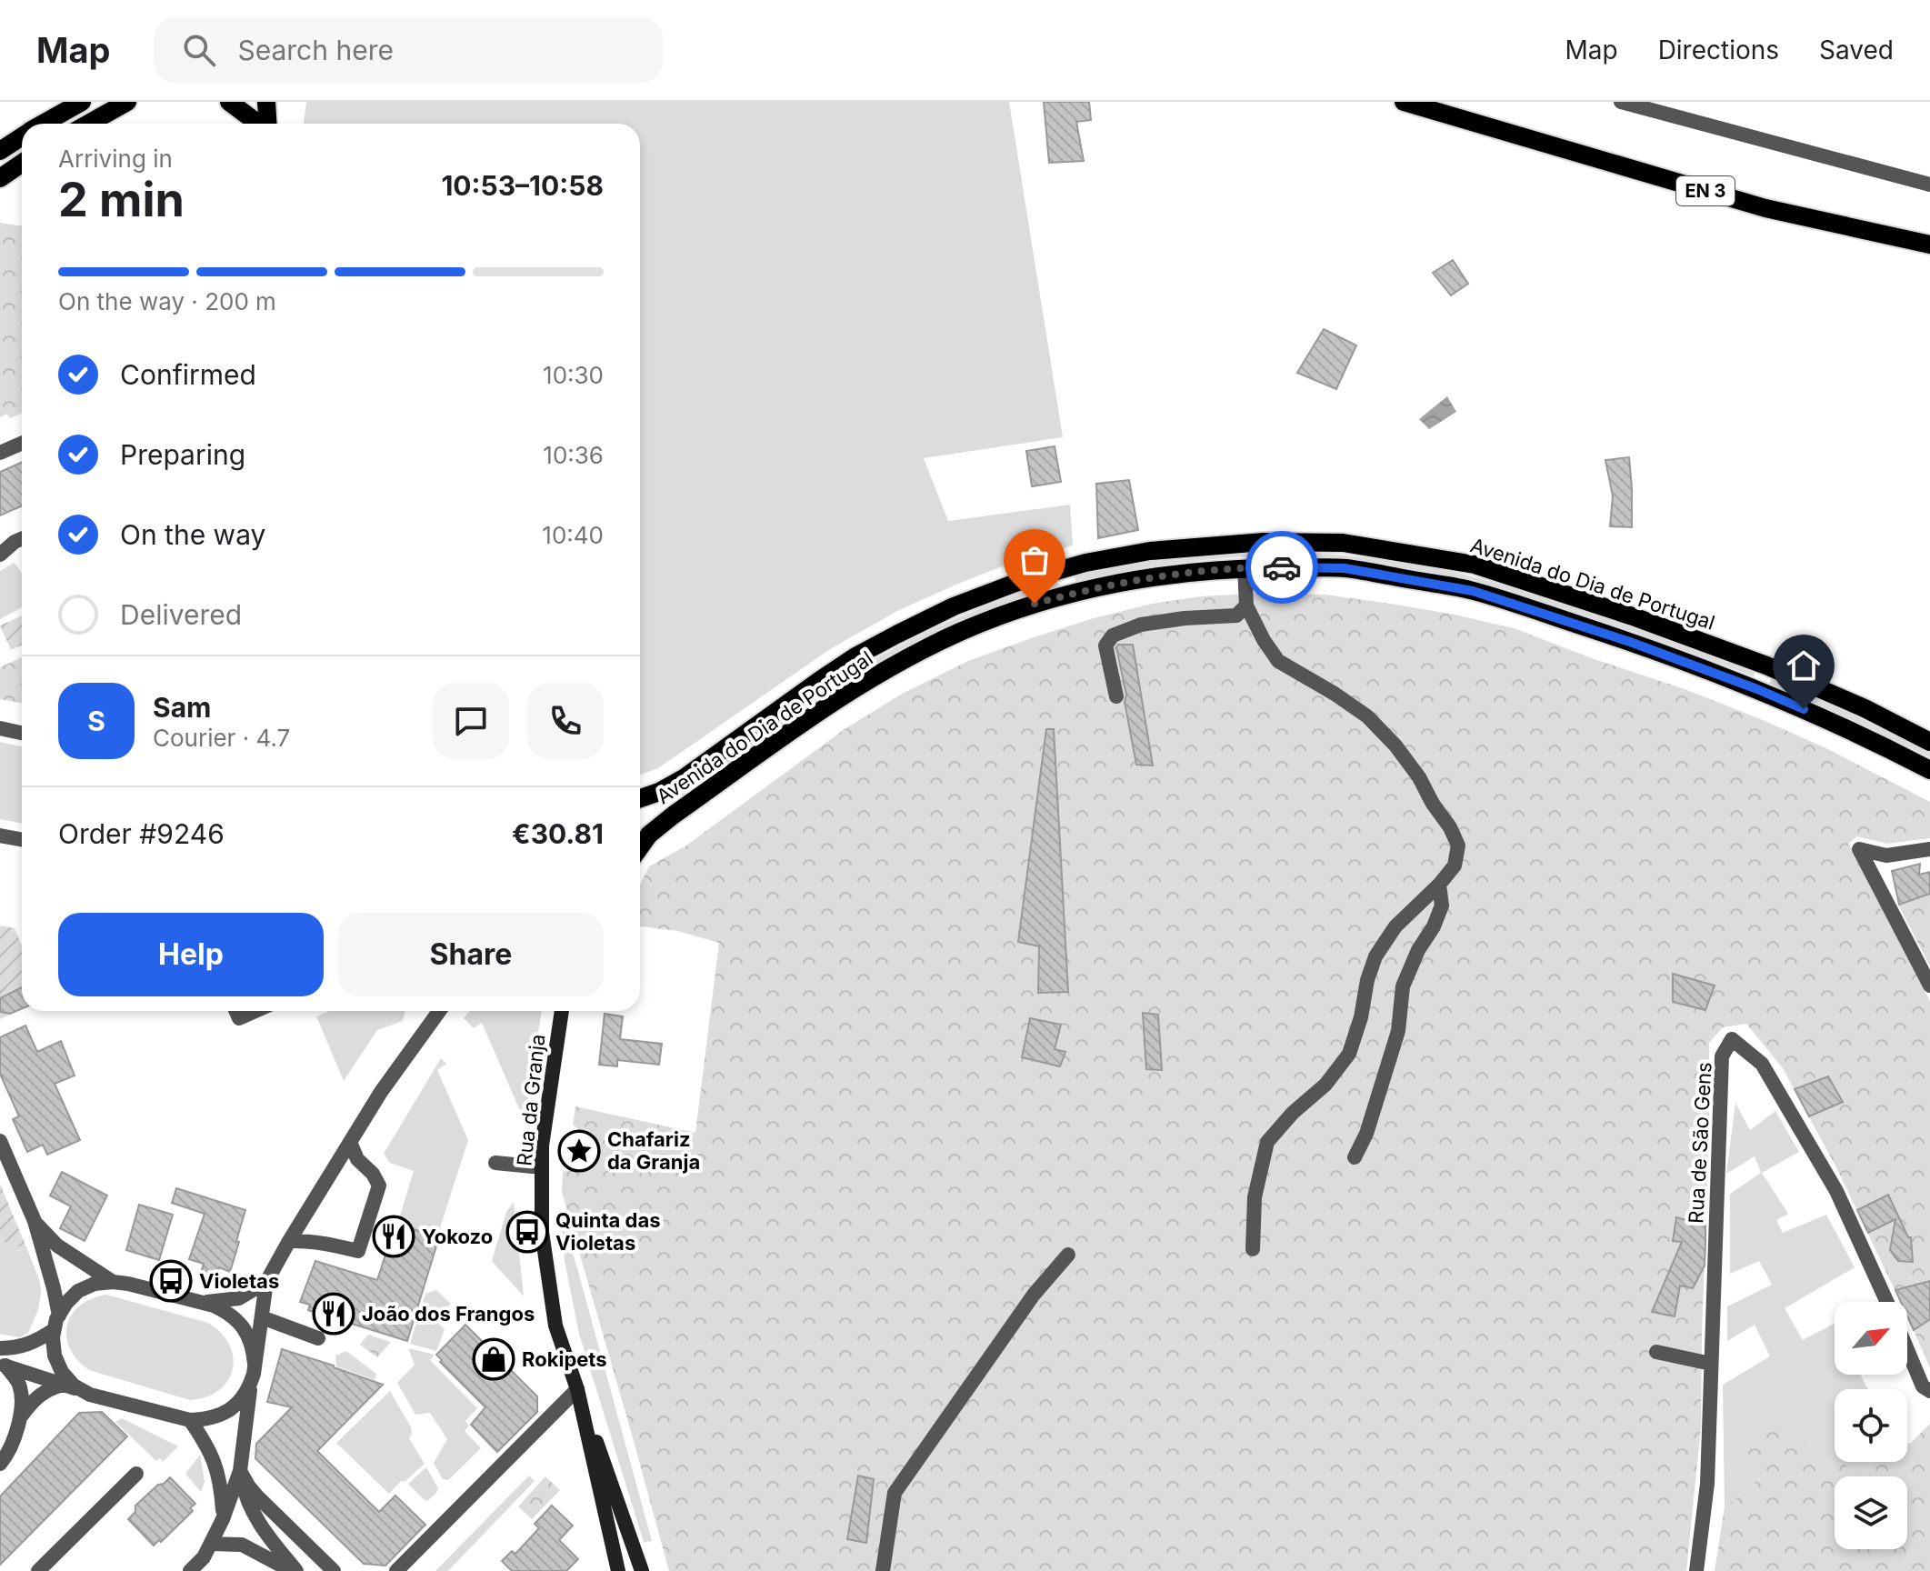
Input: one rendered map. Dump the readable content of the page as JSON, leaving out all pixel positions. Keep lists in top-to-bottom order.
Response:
{
  "streets": {
    "main road": ["EN 3", "Avenida do Dia de Portugal", "Rua da Granja"],
    "street": ["Rua de São Gens"]
  },
  "places": {
    "place": ["Chafariz da Granja"],
    "bus stop": ["Quinta das Violetas", "Violetas"],
    "restaurant": ["Yokozo", "João dos Frangos"],
    "shop": ["Rokipets"]
  },
  "north": "top right",
  "page": {
    "header": "Map",
    "search": "Search here",
    "nav": ["Map", "Directions", "Saved"],
    "heading": ["2 min", "Arriving in", "10:53–10:58"],
    "panel": [
      "Sam",
      "Courier · 4.7",
      "Order #9246",
      "€30.81"
    ],
    "bar": "On the way · 200 m",
    "list": [
      ["Confirmed", "10:30"],
      ["Preparing", "10:36"],
      ["On the way", "10:40"],
      "Delivered"
    ],
    "round": "S",
    "buttons": ["Help", "Share"]
  }
}
